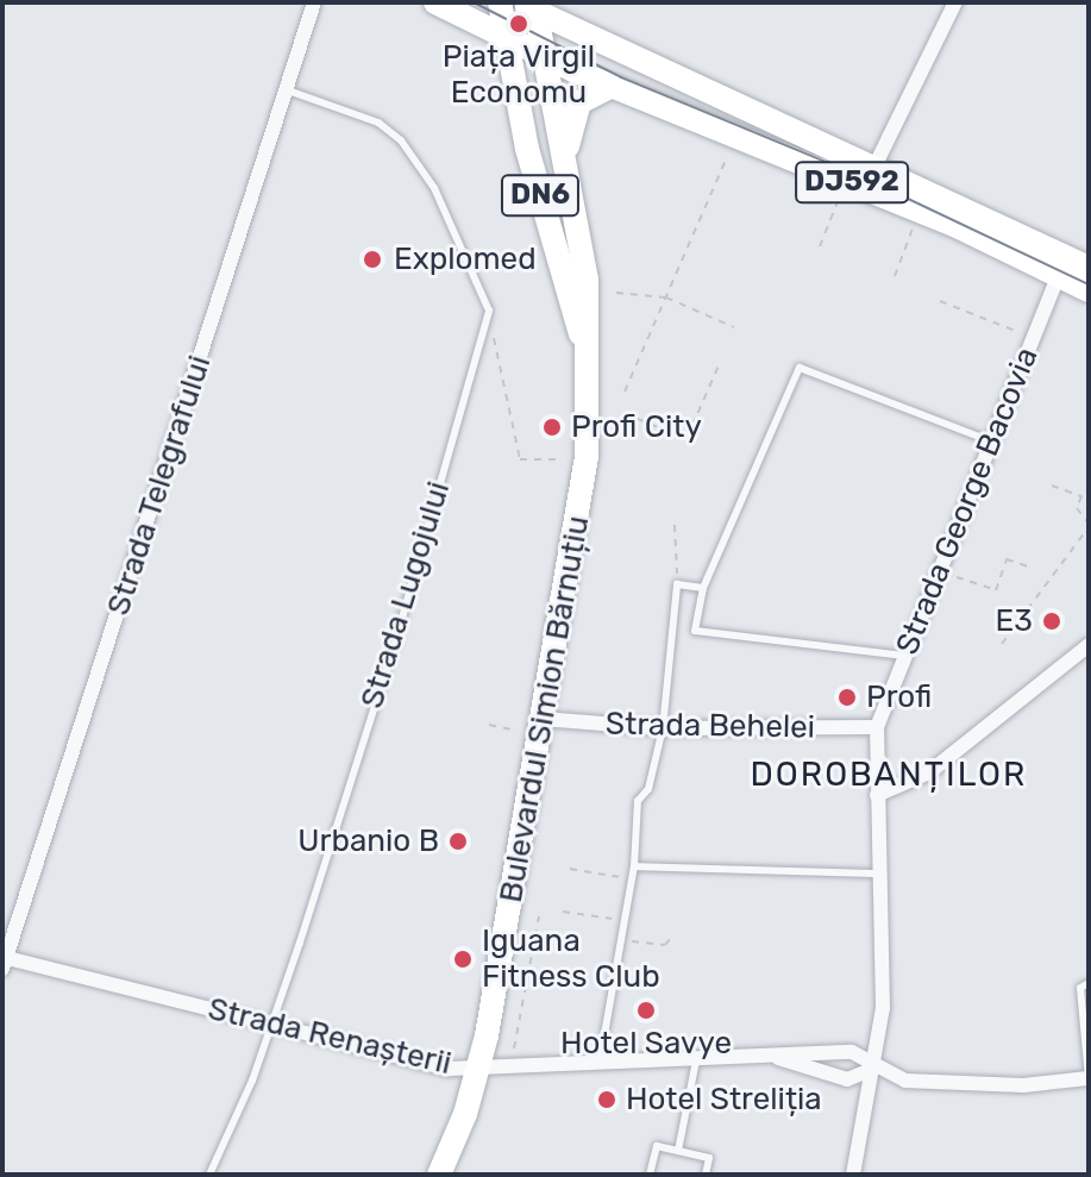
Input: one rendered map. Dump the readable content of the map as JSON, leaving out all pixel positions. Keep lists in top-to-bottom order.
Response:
{
  "streets": {
    "main road": ["DJ592", "DN6", "Bulevardul Simion Bărnuțiu"],
    "street": [
      "Strada Telegrafului",
      "Strada George Bacovia",
      "Strada Behelei",
      "Strada Renașterii"
    ],
    "lane": ["Strada Lugojului"]
  },
  "crossings": [
    ["DJ592", "DN6"],
    ["DJ592", "Strada George Bacovia"],
    ["DJ592", "Bulevardul Simion Bărnuțiu"],
    ["DN6", "Bulevardul Simion Bărnuțiu"],
    ["Strada Telegrafului", "Strada Renașterii"],
    ["Strada George Bacovia", "Strada Behelei"],
    ["Strada Lugojului", "Strada Renașterii"],
    ["Bulevardul Simion Bărnuțiu", "Strada Behelei"],
    ["Bulevardul Simion Bărnuțiu", "Strada Renașterii"]
  ],
  "districts": ["DOROBANȚILOR"],
  "places": [
    "Piața Virgil Economu",
    "Explomed",
    "Profi City",
    "E3",
    "Profi",
    "Urbanio B",
    "Iguana Fitness Club",
    "Hotel Savye",
    "Hotel Streliția"
  ]
}
